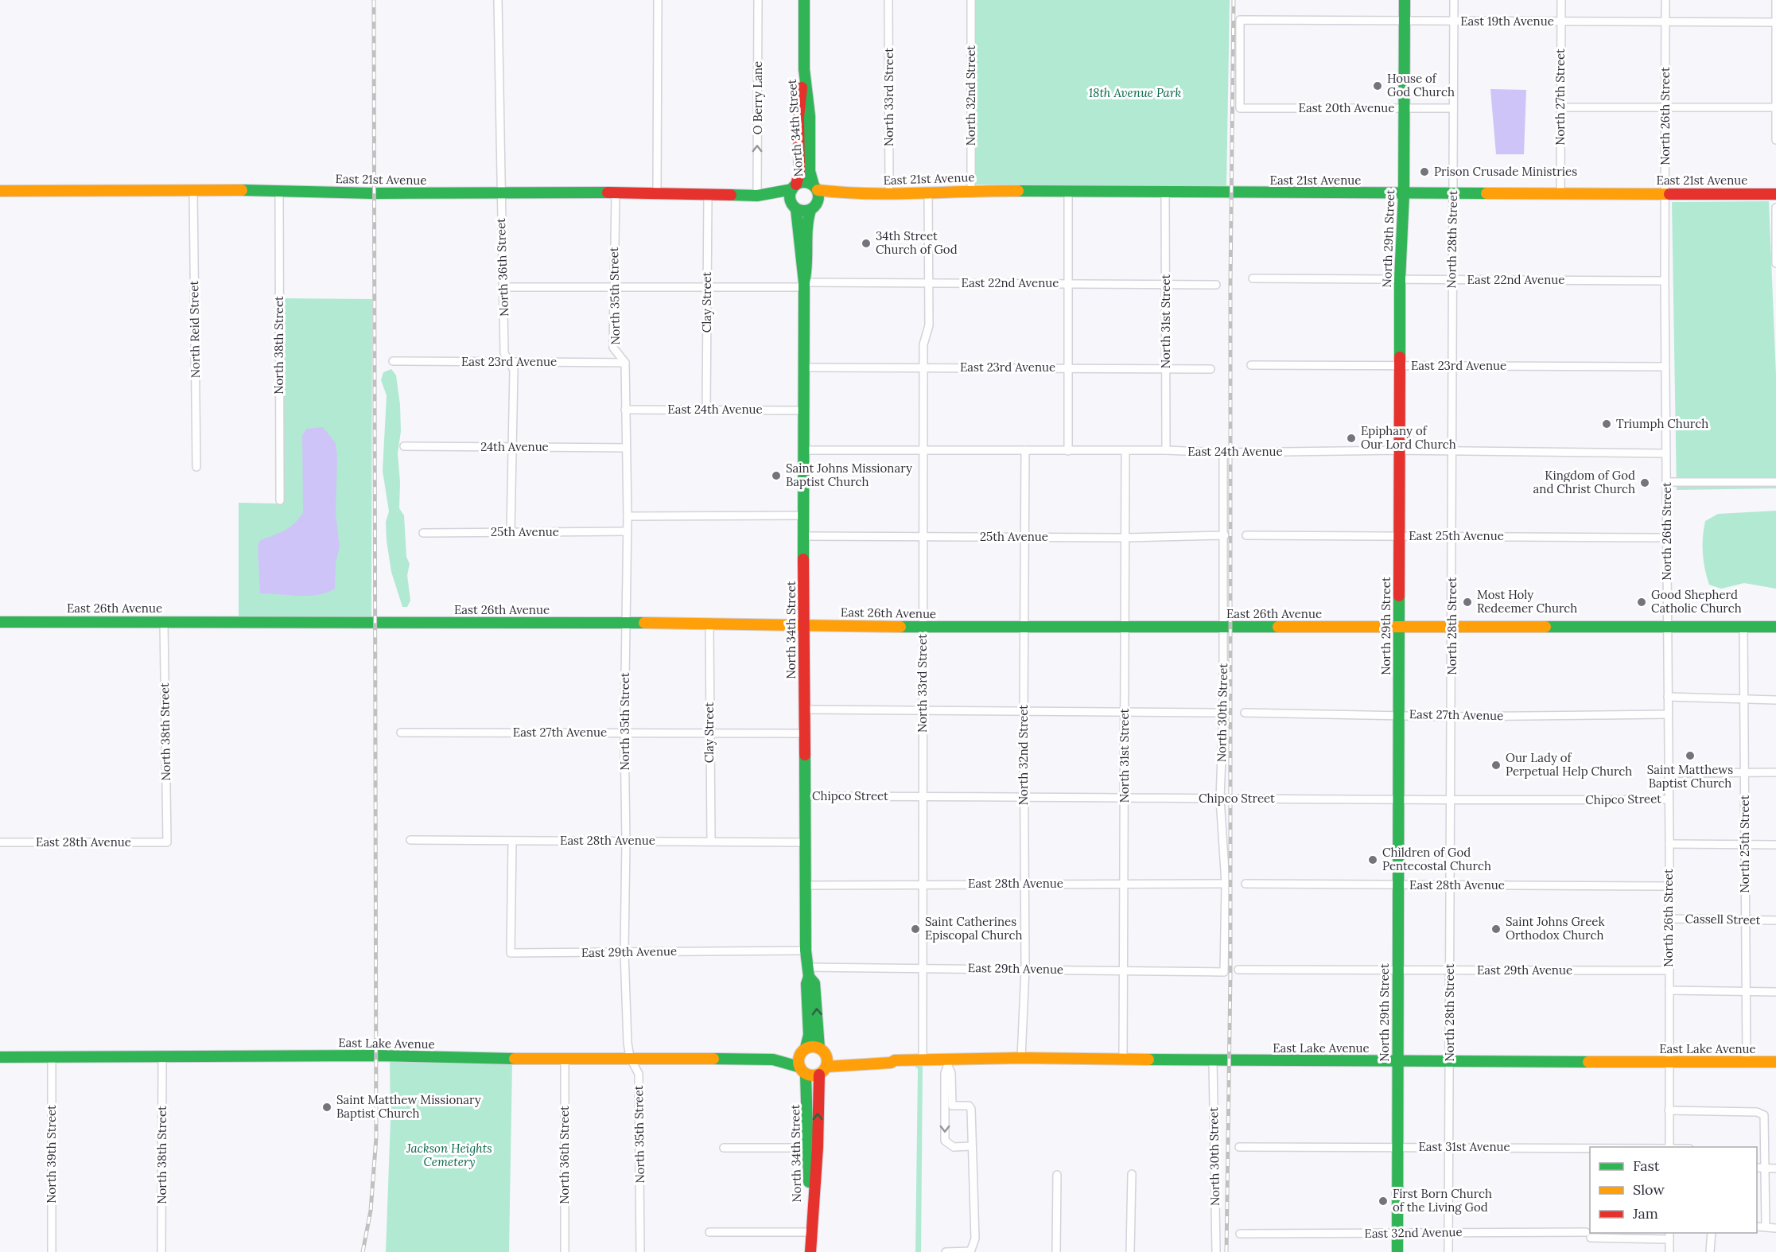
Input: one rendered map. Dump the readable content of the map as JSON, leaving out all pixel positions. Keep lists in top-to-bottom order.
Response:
{
  "streets": {
    "street": [
      "East 19th Avenue",
      "North 32nd Street",
      "North 33rd Street",
      "North 27th Street",
      "O Berry Lane",
      "East 20th Avenue",
      "North 26th Street",
      "North 34th Street",
      "East 21st Avenue",
      "North 29th Street",
      "North 28th Street",
      "North 36th Street",
      "East 22nd Avenue",
      "North 35th Street",
      "Clay Street",
      "North 31st Street",
      "North Reid Street",
      "North 38th Street",
      "East 23rd Avenue",
      "East 24th Avenue",
      "24th Avenue",
      "25th Avenue",
      "East 25th Avenue",
      "East 26th Avenue",
      "North 30th Street",
      "East 27th Avenue",
      "Chipco Street",
      "East 28th Avenue",
      "North 25th Street",
      "Cassell Street",
      "East 29th Avenue",
      "East Lake Avenue",
      "East 31st Avenue",
      "North 39th Street",
      "East 32nd Avenue"
    ]
  },
  "crossings": [
    ["East 19th Avenue", "North 27th Street"],
    ["East 19th Avenue", "East 20th Avenue"],
    ["East 19th Avenue", "North 26th Street"],
    ["East 19th Avenue", "North 29th Street"],
    ["East 19th Avenue", "North 28th Street"],
    ["North 32nd Street", "East 21st Avenue"],
    ["North 32nd Street", "East 24th Avenue"],
    ["North 32nd Street", "25th Avenue"],
    ["North 32nd Street", "East 26th Avenue"],
    ["North 32nd Street", "Chipco Street"],
    ["North 32nd Street", "East 28th Avenue"],
    ["North 32nd Street", "East 29th Avenue"],
    ["North 32nd Street", "East Lake Avenue"],
    ["North 33rd Street", "East 21st Avenue"],
    ["North 33rd Street", "East 22nd Avenue"],
    ["North 33rd Street", "East 23rd Avenue"],
    ["North 33rd Street", "East 24th Avenue"],
    ["North 33rd Street", "25th Avenue"],
    ["North 33rd Street", "East 26th Avenue"],
    ["North 33rd Street", "Chipco Street"],
    ["North 33rd Street", "East 28th Avenue"],
    ["North 33rd Street", "East 29th Avenue"],
    ["North 33rd Street", "East Lake Avenue"],
    ["North 27th Street", "East 21st Avenue"],
    ["O Berry Lane", "East 21st Avenue"],
    ["East 20th Avenue", "North 29th Street"],
    ["East 20th Avenue", "North 28th Street"],
    ["North 26th Street", "East 21st Avenue"],
    ["North 26th Street", "East 22nd Avenue"],
    ["North 26th Street", "East 23rd Avenue"],
    ["North 26th Street", "East 24th Avenue"],
    ["North 26th Street", "East 25th Avenue"],
    ["North 26th Street", "East 26th Avenue"],
    ["North 26th Street", "East 27th Avenue"],
    ["North 26th Street", "Chipco Street"],
    ["North 26th Street", "East 28th Avenue"],
    ["North 26th Street", "Cassell Street"],
    ["North 26th Street", "East 29th Avenue"],
    ["North 26th Street", "East Lake Avenue"],
    ["North 34th Street", "East 21st Avenue"],
    ["North 34th Street", "East 22nd Avenue"],
    ["North 34th Street", "East 23rd Avenue"],
    ["North 34th Street", "East 24th Avenue"],
    ["North 34th Street", "25th Avenue"],
    ["North 34th Street", "East 26th Avenue"],
    ["North 34th Street", "East 27th Avenue"],
    ["North 34th Street", "Chipco Street"],
    ["North 34th Street", "East 28th Avenue"],
    ["North 34th Street", "East 29th Avenue"],
    ["North 34th Street", "East Lake Avenue"],
    ["East 21st Avenue", "North 29th Street"],
    ["East 21st Avenue", "North 28th Street"],
    ["East 21st Avenue", "North 36th Street"],
    ["East 21st Avenue", "North 35th Street"],
    ["East 21st Avenue", "Clay Street"],
    ["East 21st Avenue", "North 31st Street"],
    ["East 21st Avenue", "North Reid Street"],
    ["East 21st Avenue", "North 38th Street"],
    ["North 29th Street", "East 22nd Avenue"],
    ["North 29th Street", "East 23rd Avenue"],
    ["North 29th Street", "East 24th Avenue"],
    ["North 29th Street", "East 25th Avenue"],
    ["North 29th Street", "East 26th Avenue"],
    ["North 29th Street", "East 27th Avenue"],
    ["North 29th Street", "Chipco Street"],
    ["North 29th Street", "East 28th Avenue"],
    ["North 29th Street", "East 29th Avenue"],
    ["North 29th Street", "East Lake Avenue"],
    ["North 29th Street", "East 31st Avenue"],
    ["North 29th Street", "East 32nd Avenue"],
    ["North 28th Street", "East 22nd Avenue"],
    ["North 28th Street", "East 23rd Avenue"],
    ["North 28th Street", "East 24th Avenue"],
    ["North 28th Street", "East 25th Avenue"],
    ["North 28th Street", "East 26th Avenue"],
    ["North 28th Street", "East 27th Avenue"],
    ["North 28th Street", "Chipco Street"],
    ["North 28th Street", "East 28th Avenue"],
    ["North 28th Street", "East 29th Avenue"],
    ["North 28th Street", "East Lake Avenue"],
    ["North 28th Street", "East 31st Avenue"],
    ["North 28th Street", "East 32nd Avenue"],
    ["North 36th Street", "East 22nd Avenue"],
    ["North 36th Street", "East 23rd Avenue"],
    ["North 36th Street", "24th Avenue"],
    ["North 36th Street", "25th Avenue"],
    ["North 36th Street", "East Lake Avenue"],
    ["East 22nd Avenue", "North 35th Street"],
    ["East 22nd Avenue", "Clay Street"],
    ["East 22nd Avenue", "North 31st Street"],
    ["North 35th Street", "East 23rd Avenue"],
    ["North 35th Street", "East 24th Avenue"],
    ["North 35th Street", "24th Avenue"],
    ["North 35th Street", "25th Avenue"],
    ["North 35th Street", "East 26th Avenue"],
    ["North 35th Street", "East 27th Avenue"],
    ["North 35th Street", "East 28th Avenue"],
    ["North 35th Street", "East 29th Avenue"],
    ["North 35th Street", "East Lake Avenue"],
    ["Clay Street", "East 24th Avenue"],
    ["Clay Street", "East 26th Avenue"],
    ["Clay Street", "East 27th Avenue"],
    ["Clay Street", "East 28th Avenue"],
    ["North 31st Street", "East 23rd Avenue"],
    ["North 31st Street", "East 24th Avenue"],
    ["North 31st Street", "25th Avenue"],
    ["North 31st Street", "East 26th Avenue"],
    ["North 31st Street", "Chipco Street"],
    ["North 31st Street", "East 28th Avenue"],
    ["North 31st Street", "East 29th Avenue"],
    ["North 31st Street", "East Lake Avenue"],
    ["North 38th Street", "East 26th Avenue"],
    ["North 38th Street", "East 28th Avenue"],
    ["North 38th Street", "East Lake Avenue"],
    ["East 24th Avenue", "North 30th Street"],
    ["25th Avenue", "North 30th Street"],
    ["East 26th Avenue", "North 30th Street"],
    ["East 26th Avenue", "North 25th Street"],
    ["North 30th Street", "Chipco Street"],
    ["North 30th Street", "East 28th Avenue"],
    ["North 30th Street", "East 29th Avenue"],
    ["North 30th Street", "East Lake Avenue"],
    ["East 28th Avenue", "East 29th Avenue"],
    ["North 25th Street", "Cassell Street"],
    ["North 25th Street", "East Lake Avenue"],
    ["East Lake Avenue", "North 39th Street"]
  ],
  "one_way": ["O Berry Lane"],
  "parks": ["18th Avenue Park", "Jackson Heights Cemetery"],
  "places": [
    "House of God Church",
    "Prison Crusade Ministries",
    "34th Street Church of God",
    "Triumph Church",
    "Epiphany of Our Lord Church",
    "Saint Johns Missionary Baptist Church",
    "Kingdom of God and Christ Church",
    "Most Holy Redeemer Church",
    "Good Shepherd Catholic Church",
    "Saint Matthews Baptist Church",
    "Our Lady of Perpetual Help Church",
    "Children of God Pentecostal Church",
    "Saint Catherines Episcopal Church",
    "Saint Johns Greek Orthodox Church",
    "Saint Matthew Missionary Baptist Church",
    "First Born Church of the Living God"
  ],
  "legend": ["Fast", "Slow", "Jam"]
}
